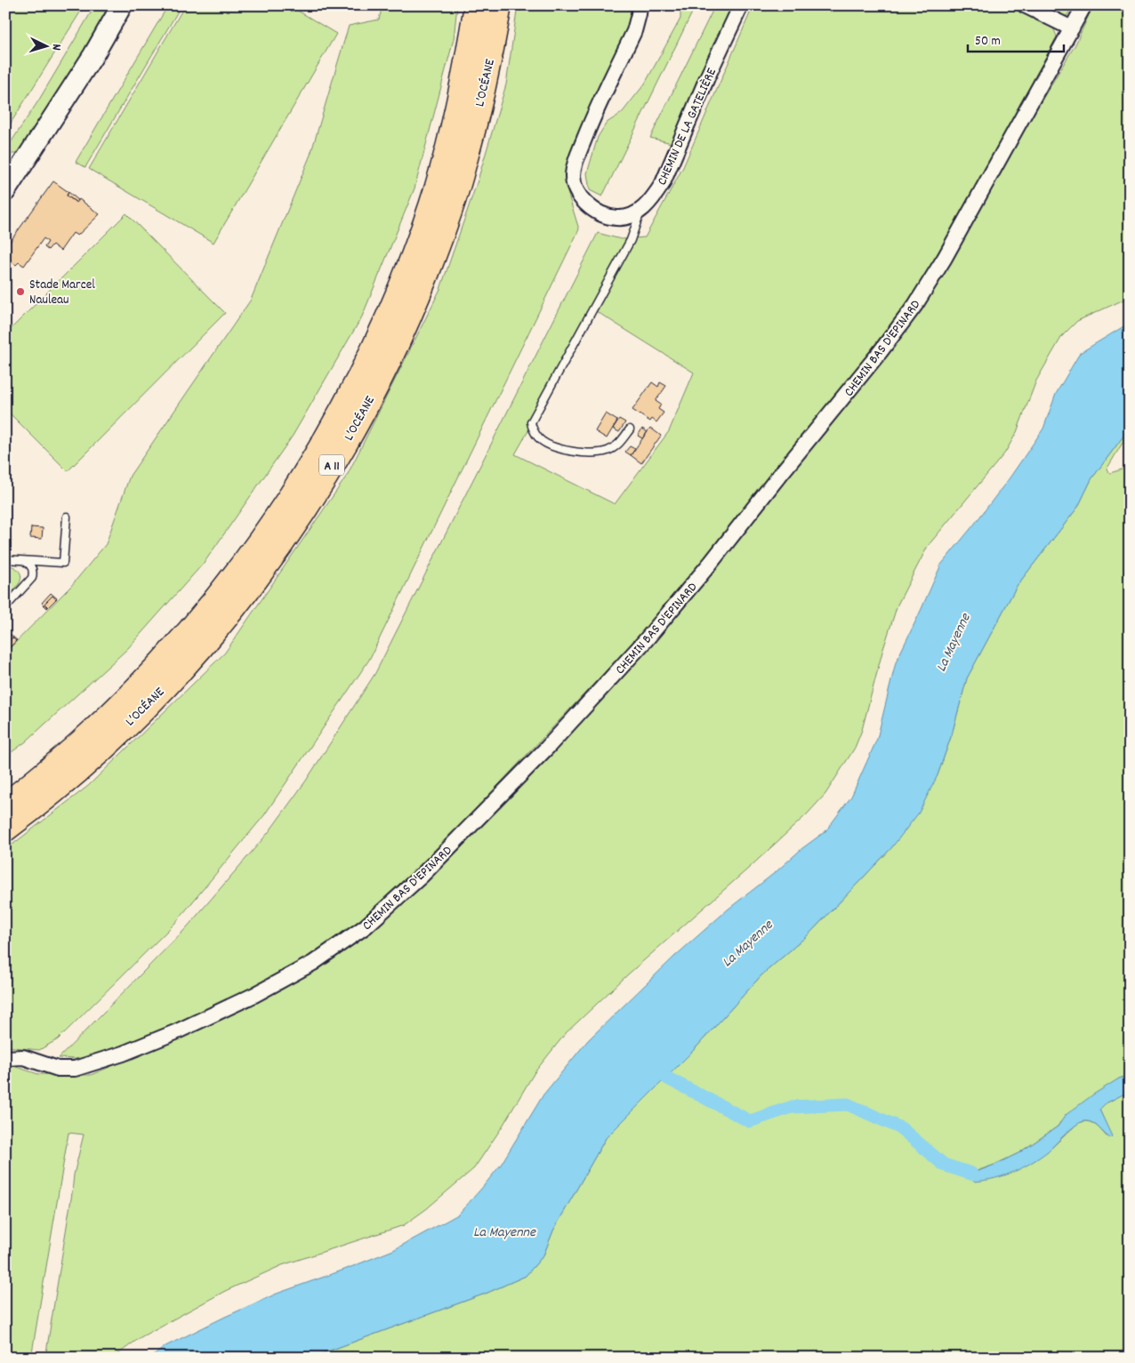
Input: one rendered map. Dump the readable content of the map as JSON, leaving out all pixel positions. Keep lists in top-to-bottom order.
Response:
{
  "streets": {
    "highway": ["L’OCÉANE", "A 11"],
    "street": ["CHEMIN DE LA GATELIÈRE", "CHEMIN BAS D'EPINARD"]
  },
  "water": ["La Mayenne"],
  "places": ["Stade Marcel Nauleau"],
  "scale_bar": "50 m",
  "north": "right"
}
